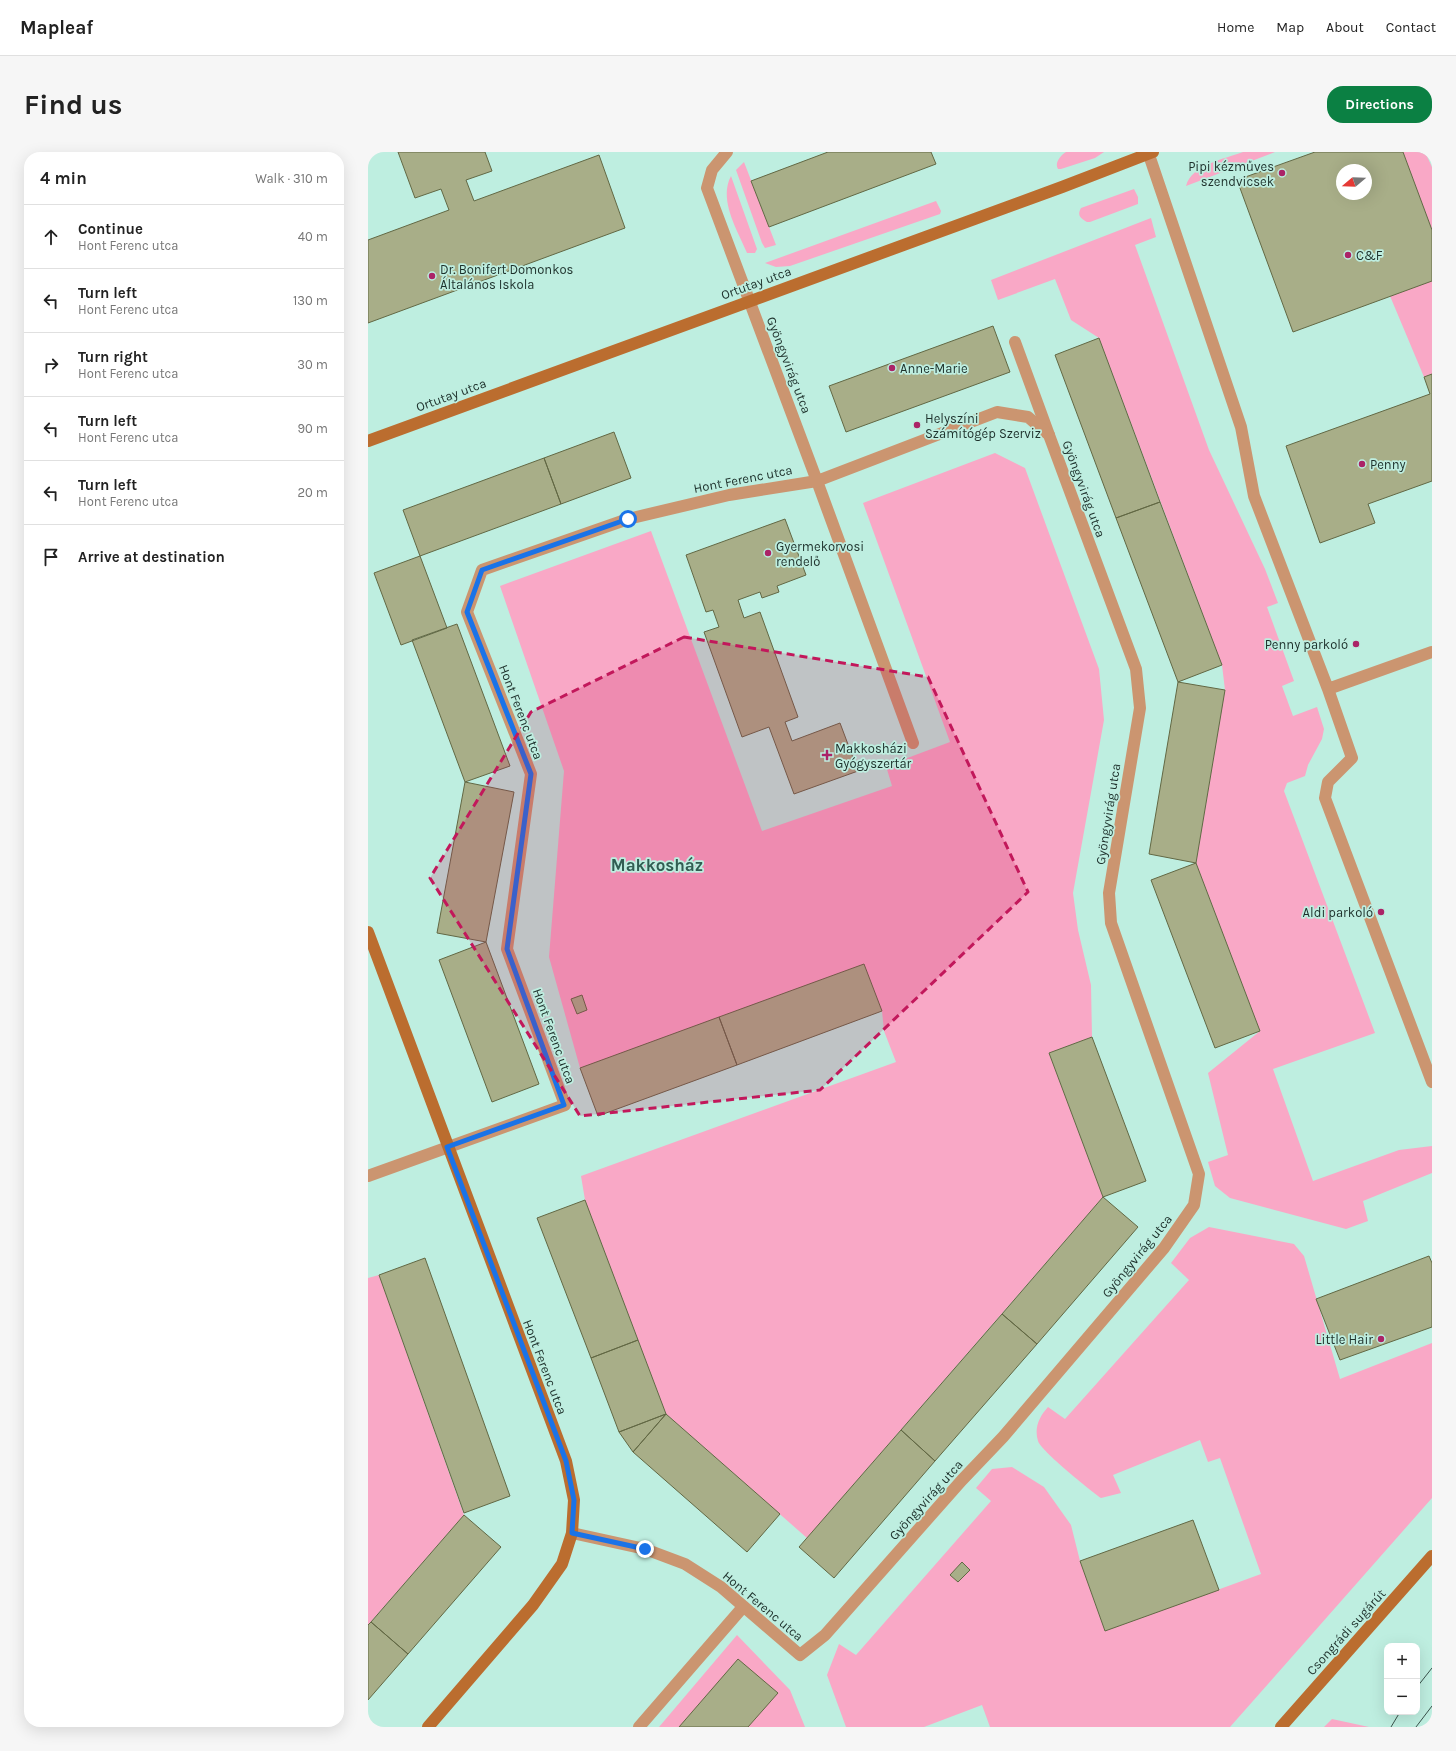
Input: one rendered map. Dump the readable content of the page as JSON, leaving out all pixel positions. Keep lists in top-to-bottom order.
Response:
{
  "streets": {
    "street": [
      "Ortutay utca",
      "Gyöngyvirág utca",
      "Hont Ferenc utca",
      "Csongrádi sugárút"
    ]
  },
  "crossings": [
    ["Ortutay utca", "Gyöngyvirág utca"],
    ["Gyöngyvirág utca", "Hont Ferenc utca"]
  ],
  "districts": ["Makkosház"],
  "places": {
    "other": [
      "Pipi kézműves szendvicsek",
      "C&F",
      "Dr. Bonifert Domonkos Általános Iskola",
      "Anne-Marie",
      "Helyszíni Számítógép Szerviz",
      "Penny",
      "Gyermekorvosi rendelő",
      "Penny parkoló",
      "Aldi parkoló",
      "Little Hair"
    ],
    "health": ["Makkosházi Gyógyszertár"]
  },
  "north": "left",
  "page": {
    "header": "Mapleaf",
    "nav": [
      "Home",
      "Map",
      "About",
      "Contact"
    ],
    "buttons": "Directions",
    "title": "Find us",
    "heading": ["4 min", "Walk · 310 m"],
    "list": [
      ["Continue", "Hont Ferenc utca", "40 m"],
      ["Turn left", "Hont Ferenc utca", "130 m"],
      ["Turn right", "Hont Ferenc utca", "30 m"],
      ["Turn left", "Hont Ferenc utca", "90 m"],
      ["Turn left", "Hont Ferenc utca", "20 m"],
      "Arrive at destination"
    ],
    "map_buttons": ["+", "−"]
  }
}
